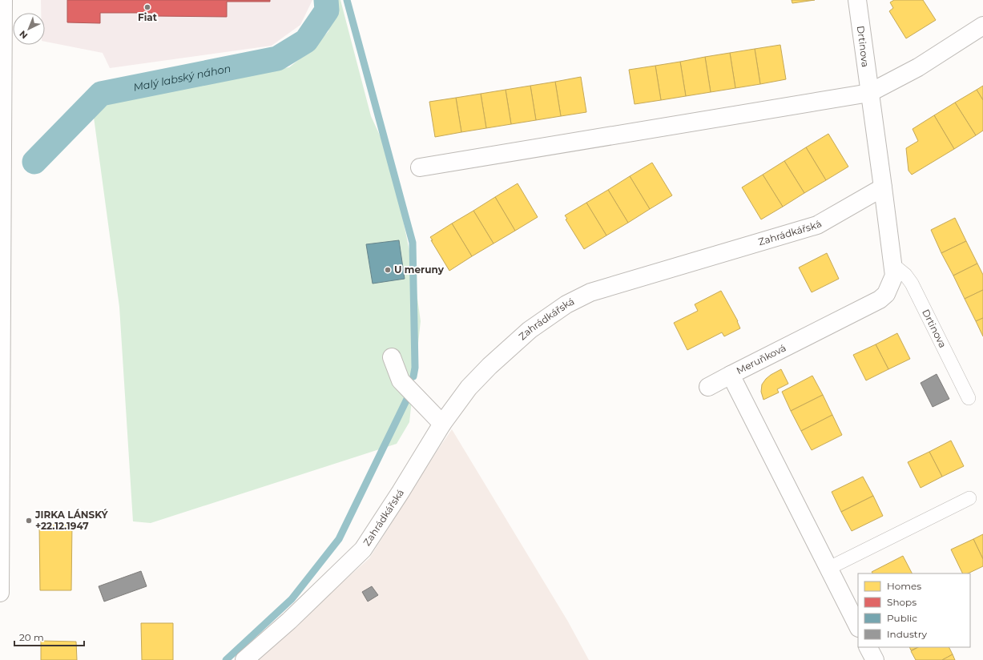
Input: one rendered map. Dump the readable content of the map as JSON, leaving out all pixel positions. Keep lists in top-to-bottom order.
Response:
{
  "streets": {
    "street": ["Drtinova", "Zahrádkářská", "Meruňková"]
  },
  "crossings": [
    ["Drtinova", "Meruňková"],
    ["Zahrádkářská", "Meruňková"]
  ],
  "water": ["Malý labský náhon"],
  "places": ["Fiat", "U meruny", "JIRKA LÁNSKÝ +22.12.1947"],
  "legend": [
    "Homes",
    "Shops",
    "Public",
    "Industry"
  ],
  "scale_bar": "20 m",
  "north": "bottom left"
}
